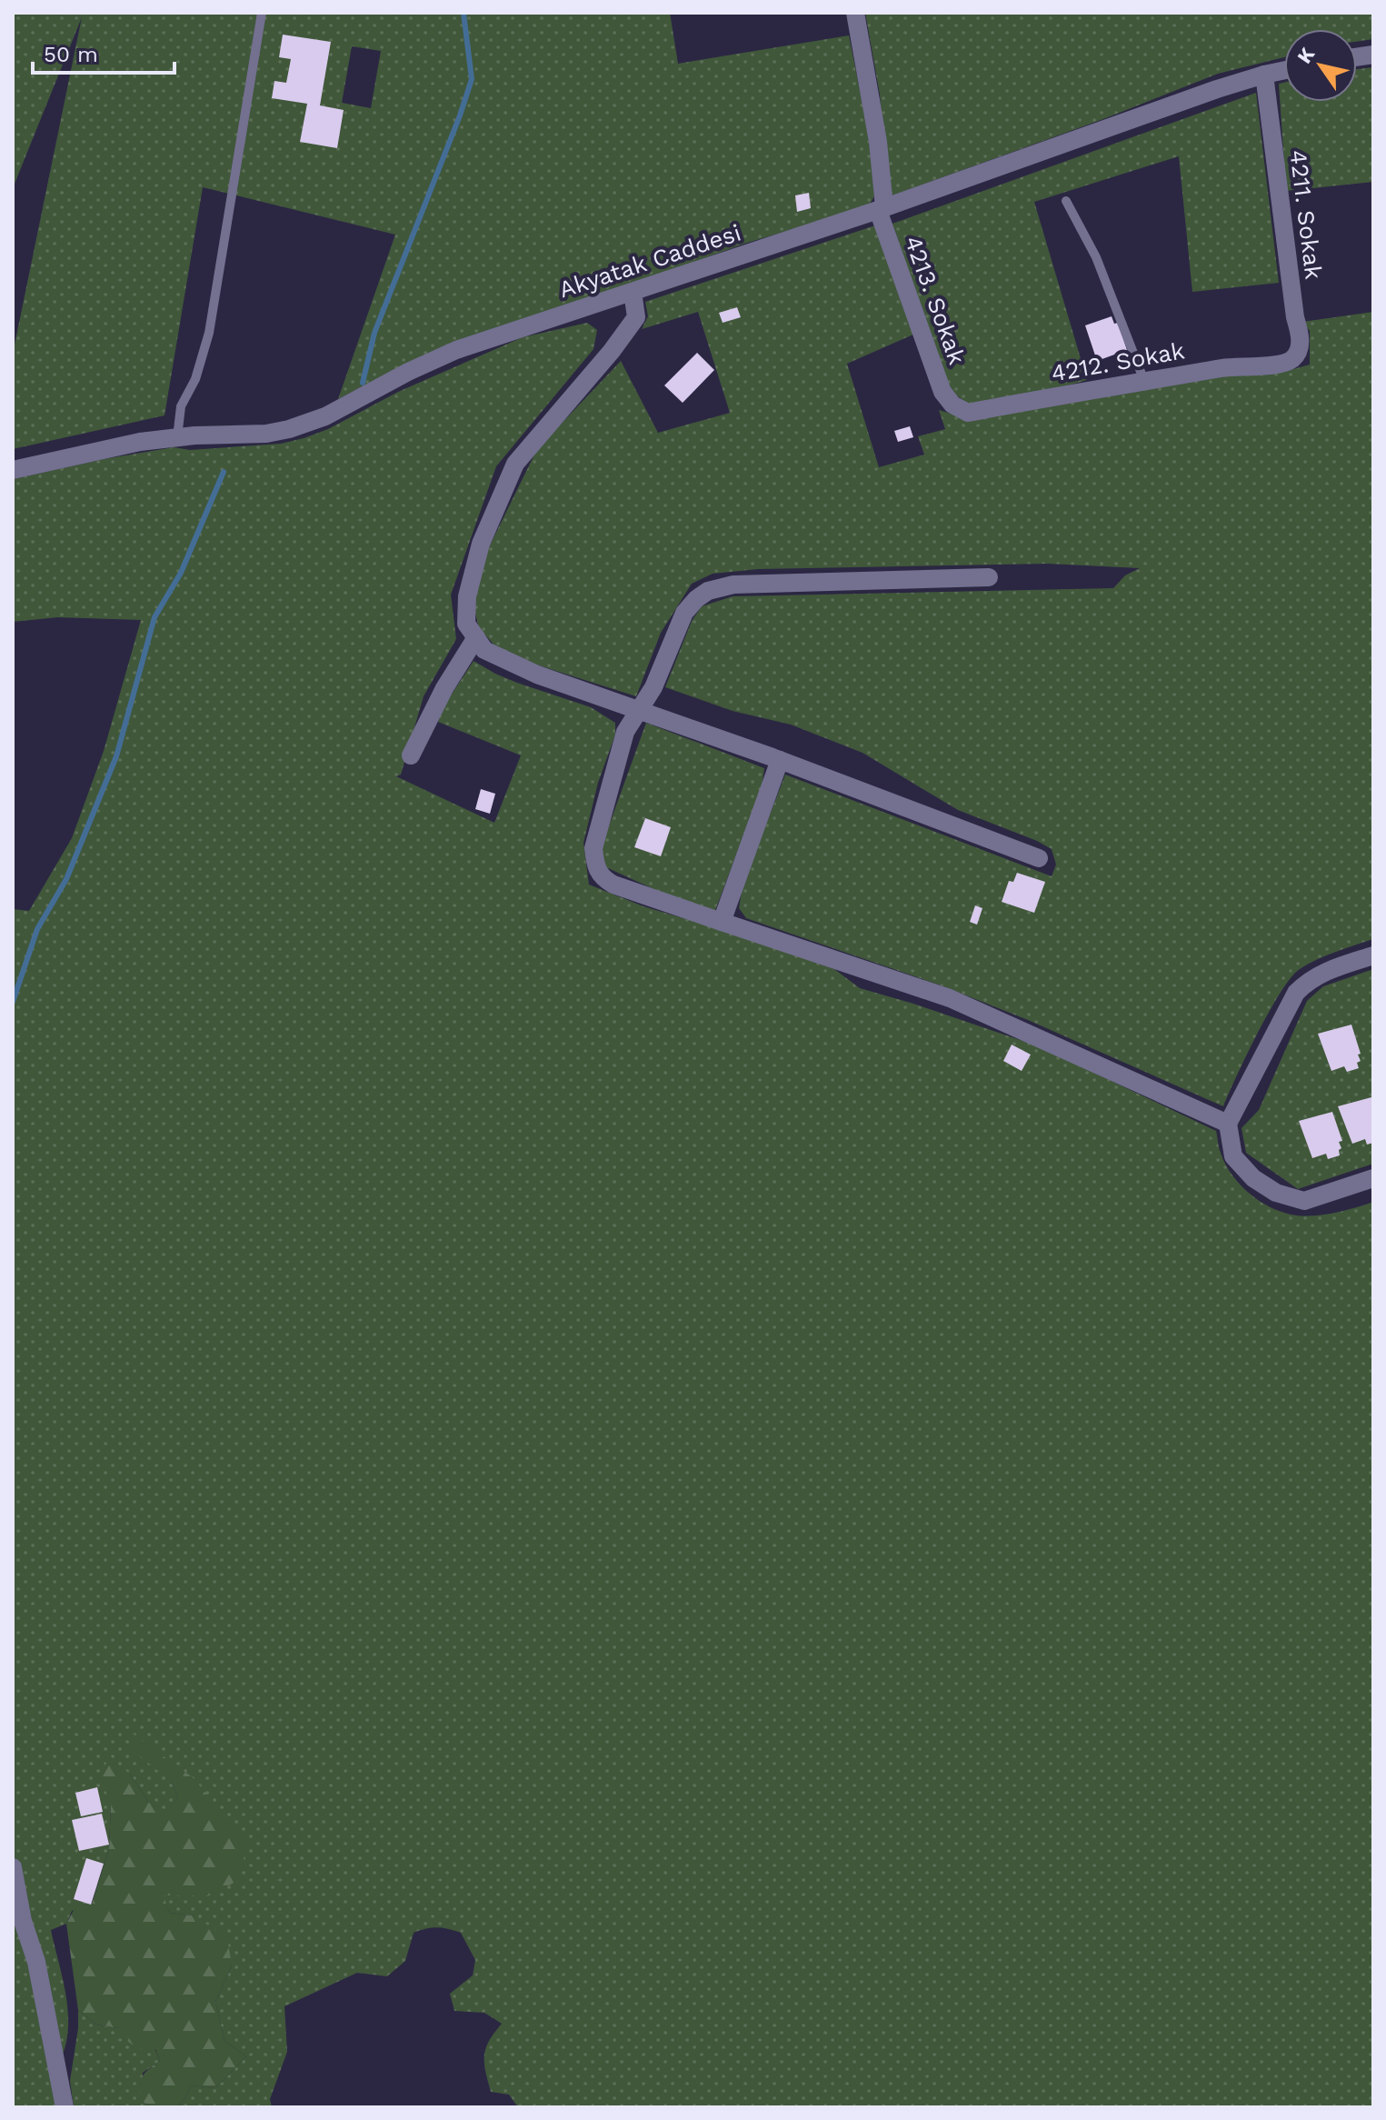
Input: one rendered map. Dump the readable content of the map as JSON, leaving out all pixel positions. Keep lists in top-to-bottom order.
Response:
{
  "streets": {
    "street": [
      "4211. Sokak",
      "Akyatak Caddesi",
      "4213. Sokak",
      "4212. Sokak"
    ]
  },
  "crossings": [
    ["4211. Sokak", "Akyatak Caddesi"],
    ["4211. Sokak", "4212. Sokak"],
    ["Akyatak Caddesi", "4213. Sokak"],
    ["4213. Sokak", "4212. Sokak"]
  ],
  "scale_bar": "50 m",
  "north": "top left"
}
